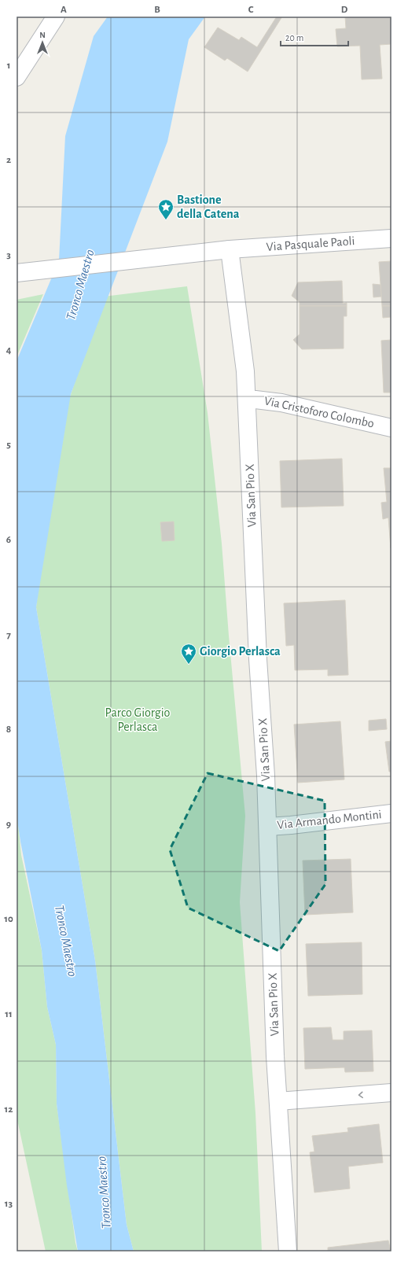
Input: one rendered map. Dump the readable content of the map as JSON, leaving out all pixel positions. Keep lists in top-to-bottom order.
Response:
{
  "streets": {
    "street": [
      "Via Pasquale Paoli",
      "Via Cristoforo Colombo",
      "Via San Pio X",
      "Via Armando Montini"
    ]
  },
  "crossings": [
    ["Via Pasquale Paoli", "Via San Pio X"],
    ["Via Cristoforo Colombo", "Via San Pio X"],
    ["Via San Pio X", "Via Armando Montini"]
  ],
  "water": ["Tronco Maestro"],
  "parks": ["Parco Giorgio Perlasca"],
  "places": {
    "place": ["Bastione della Catena", "Giorgio Perlasca"]
  },
  "scale_bar": "20 m",
  "north": "top",
  "grid": {
    "columns": [
      "A",
      "B",
      "C",
      "D"
    ],
    "rows": [
      "1",
      "2",
      "3",
      "4",
      "5",
      "6",
      "7",
      "8",
      "9",
      "10",
      "11",
      "12",
      "13"
    ]
  }
}
